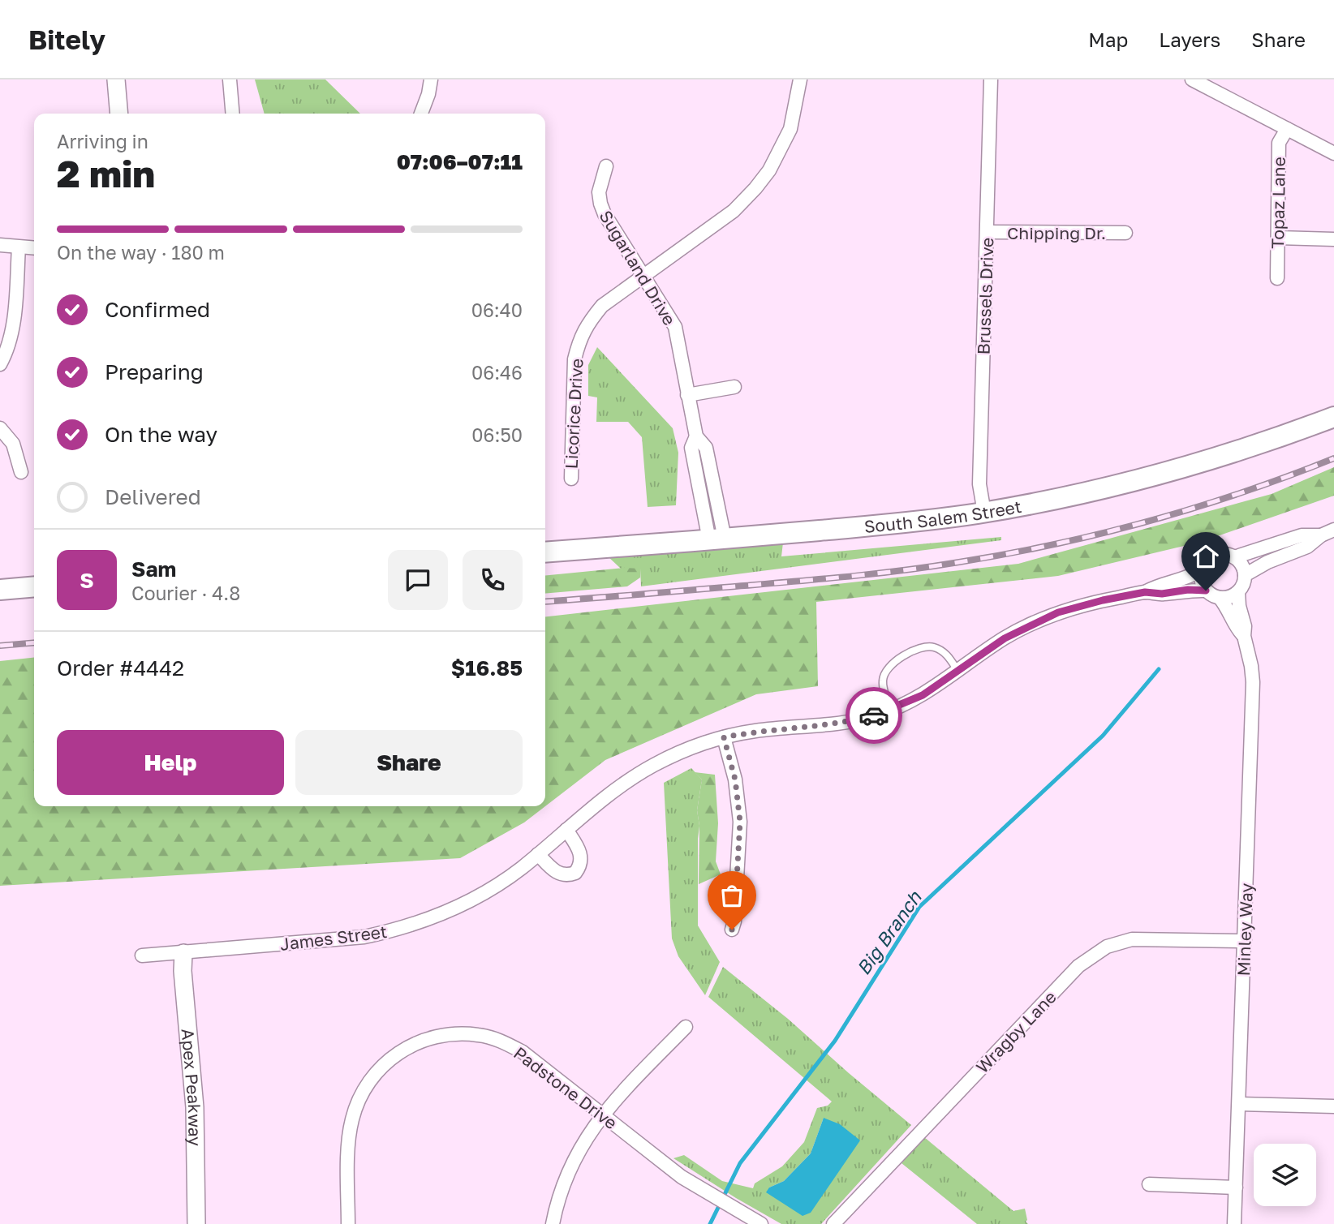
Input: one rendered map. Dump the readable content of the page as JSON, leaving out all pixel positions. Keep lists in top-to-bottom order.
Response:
{
  "streets": {
    "main road": ["South Salem Street", "Apex Peakway"],
    "street": [
      "Topaz Lane",
      "Chipping Dr.",
      "Sugarland Drive",
      "Brussels Drive",
      "Licorice Drive",
      "Minley Way",
      "James Street",
      "Wragby Lane",
      "Padstone Drive"
    ]
  },
  "crossings": [
    ["Chipping Dr.", "Brussels Drive"],
    ["Sugarland Drive", "Licorice Drive"],
    ["Sugarland Drive", "South Salem Street"],
    ["Brussels Drive", "South Salem Street"],
    ["Minley Way", "James Street"],
    ["Minley Way", "Wragby Lane"],
    ["James Street", "Apex Peakway"]
  ],
  "water": ["Big Branch"],
  "page": {
    "header": "Bitely",
    "nav": ["Map", "Layers", "Share"],
    "heading": ["2 min", "Arriving in", "07:06–07:11"],
    "panel": [
      "Sam",
      "Courier · 4.8",
      "Order #4442",
      "$16.85"
    ],
    "bar": "On the way · 180 m",
    "list": [
      ["Confirmed", "06:40"],
      ["Preparing", "06:46"],
      ["On the way", "06:50"],
      "Delivered"
    ],
    "round": "S",
    "buttons": ["Help", "Share"]
  }
}
